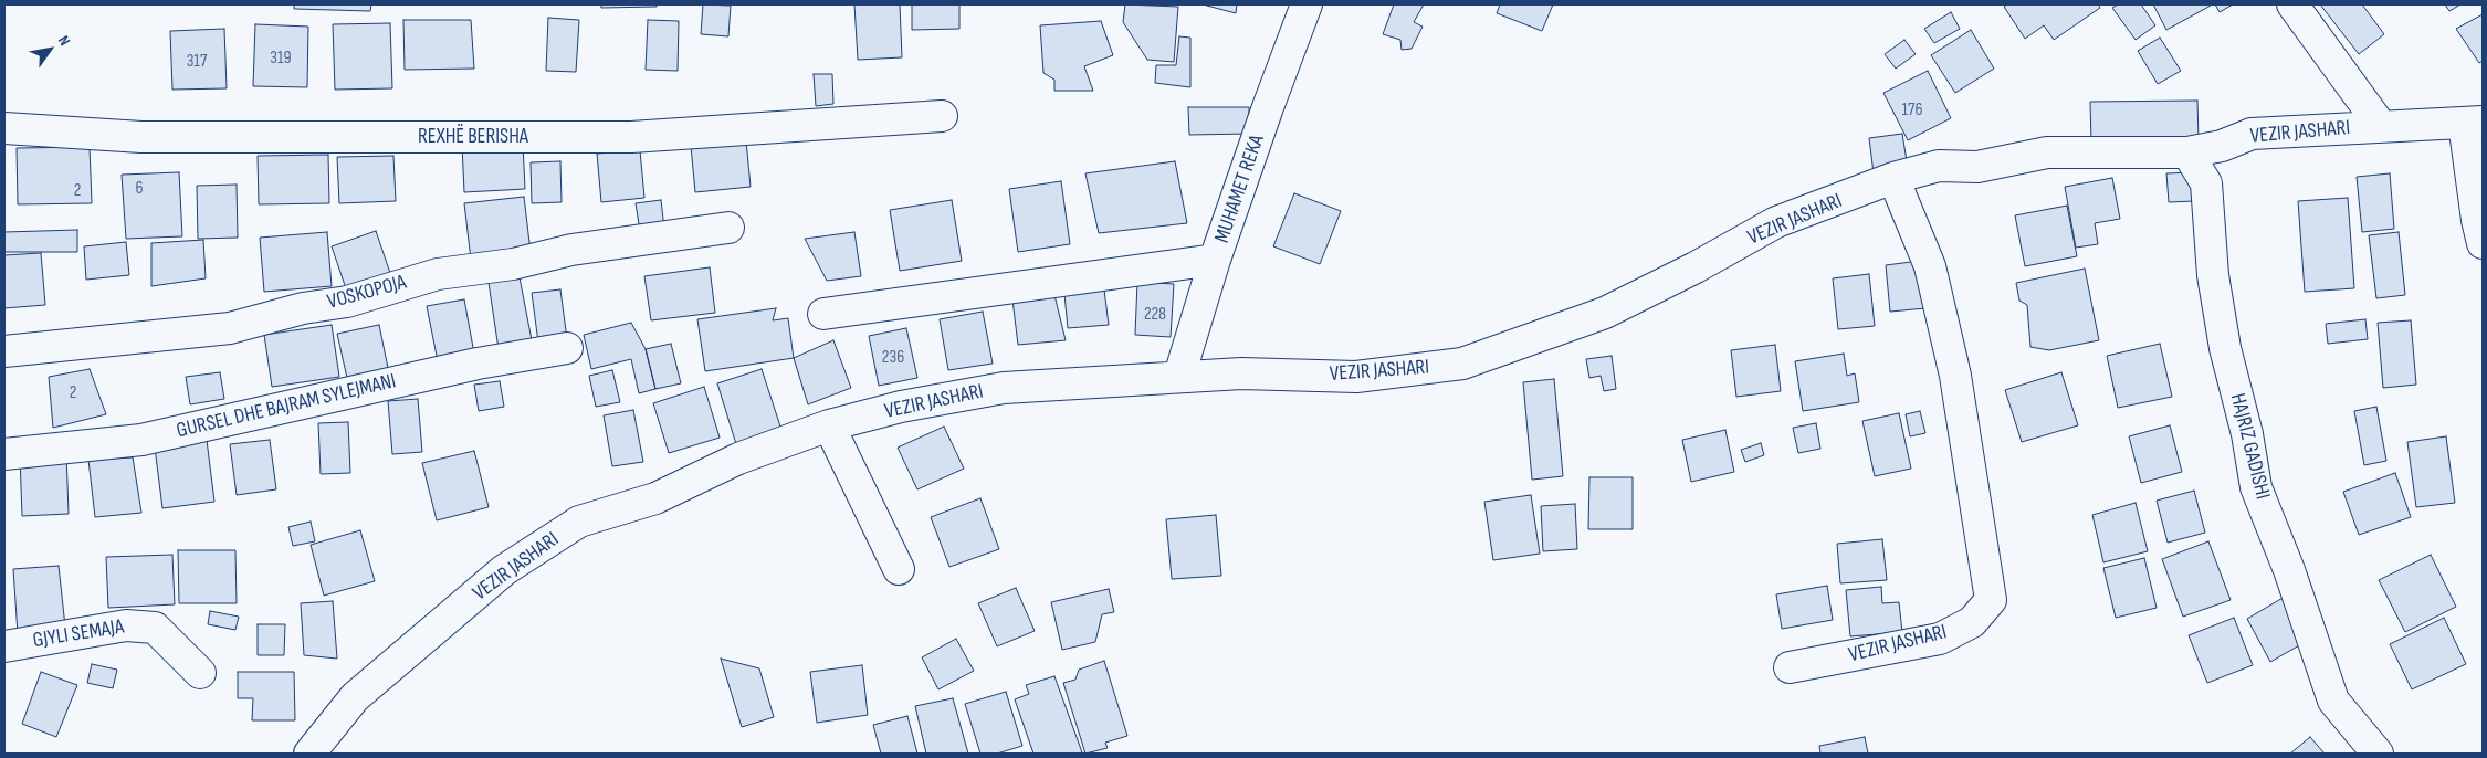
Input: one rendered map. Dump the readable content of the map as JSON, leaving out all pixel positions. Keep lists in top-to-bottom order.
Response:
{
  "streets": {
    "street": [
      "VEZIR JASHARI",
      "REXHË BERISHA",
      "MUHAMET REKA",
      "VOSKOPOJA",
      "GURSEL DHE BAJRAM SYLEJMANI",
      "HAJRIZ GADISHI",
      "GJYLI SEMAJA"
    ]
  },
  "crossings": [
    ["VEZIR JASHARI", "MUHAMET REKA"],
    ["VEZIR JASHARI", "HAJRIZ GADISHI"]
  ],
  "house_numbers": [
    "319",
    "317",
    "176",
    "6",
    "2",
    "228",
    "236",
    "2"
  ],
  "north": "top right"
}
